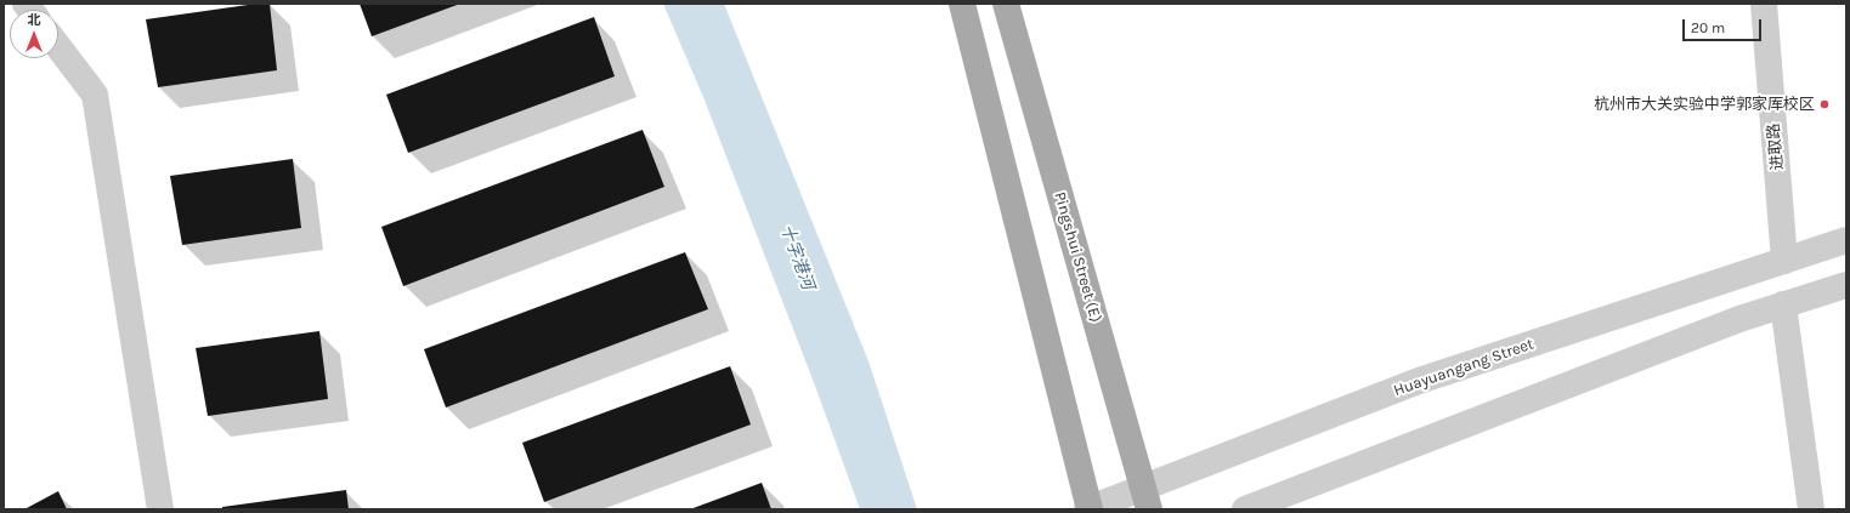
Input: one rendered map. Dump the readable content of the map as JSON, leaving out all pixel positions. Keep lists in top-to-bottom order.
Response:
{
  "streets": {
    "main road": ["Pingshui Street (E)"],
    "street": ["进取路", "Huayuangang Street"]
  },
  "crossings": [
    ["进取路", "Huayuangang Street"],
    ["Pingshui Street (E)", "Huayuangang Street"]
  ],
  "water": ["十字港河"],
  "places": ["杭州市大关实验中学郭家厍校区"],
  "scale_bar": "20 m",
  "north": "top"
}
